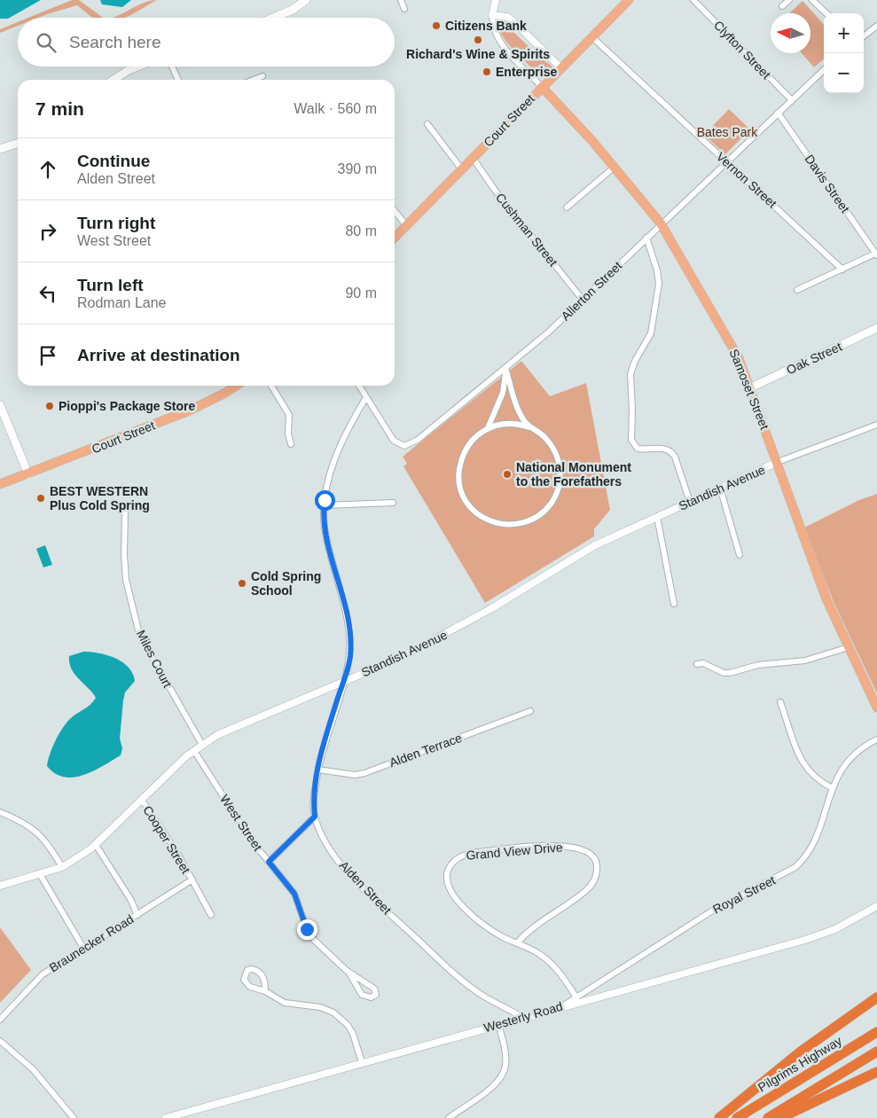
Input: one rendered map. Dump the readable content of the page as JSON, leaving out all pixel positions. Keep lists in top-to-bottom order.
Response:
{
  "streets": {
    "highway": ["Pilgrims Highway"],
    "main road": ["Court Street", "Oak Street", "Samoset Street"],
    "street": [
      "Clyfton Street",
      "Vernon Street",
      "Davis Street",
      "Cushman Street",
      "Allerton Street",
      "Standish Avenue",
      "Miles Court",
      "Alden Terrace",
      "West Street",
      "Cooper Street",
      "Grand View Drive",
      "Alden Street",
      "Royal Street",
      "Braunecker Road",
      "Westerly Road"
    ]
  },
  "crossings": [
    ["Clyfton Street", "Allerton Street"],
    ["Court Street", "Vernon Street"],
    ["Court Street", "Cushman Street"],
    ["Court Street", "Samoset Street"],
    ["Vernon Street", "Allerton Street"],
    ["Davis Street", "Allerton Street"],
    ["Cushman Street", "Allerton Street"],
    ["Allerton Street", "Samoset Street"],
    ["Allerton Street", "Alden Street"],
    ["Oak Street", "Samoset Street"],
    ["Samoset Street", "Standish Avenue"],
    ["Standish Avenue", "Miles Court"],
    ["Standish Avenue", "West Street"],
    ["Standish Avenue", "Cooper Street"],
    ["Standish Avenue", "Alden Street"],
    ["Alden Terrace", "Alden Street"],
    ["West Street", "Alden Street"],
    ["Cooper Street", "Braunecker Road"],
    ["Grand View Drive", "Royal Street"],
    ["Alden Street", "Westerly Road"],
    ["Royal Street", "Westerly Road"]
  ],
  "parks": ["Bates Park"],
  "places": [
    "Citizens Bank",
    "Richard's Wine & Spirits",
    "Enterprise",
    "Pioppi's Package Store",
    "National Monument to the Forefathers",
    "BEST WESTERN Plus Cold Spring",
    "Cold Spring School"
  ],
  "north": "left",
  "page": {
    "map_buttons": ["+", "−"],
    "search": "Search here",
    "heading": ["7 min", "Walk · 560 m"],
    "list": [
      ["Continue", "Alden Street", "390 m"],
      ["Turn right", "West Street", "80 m"],
      ["Turn left", "Rodman Lane", "90 m"],
      "Arrive at destination"
    ]
  }
}
